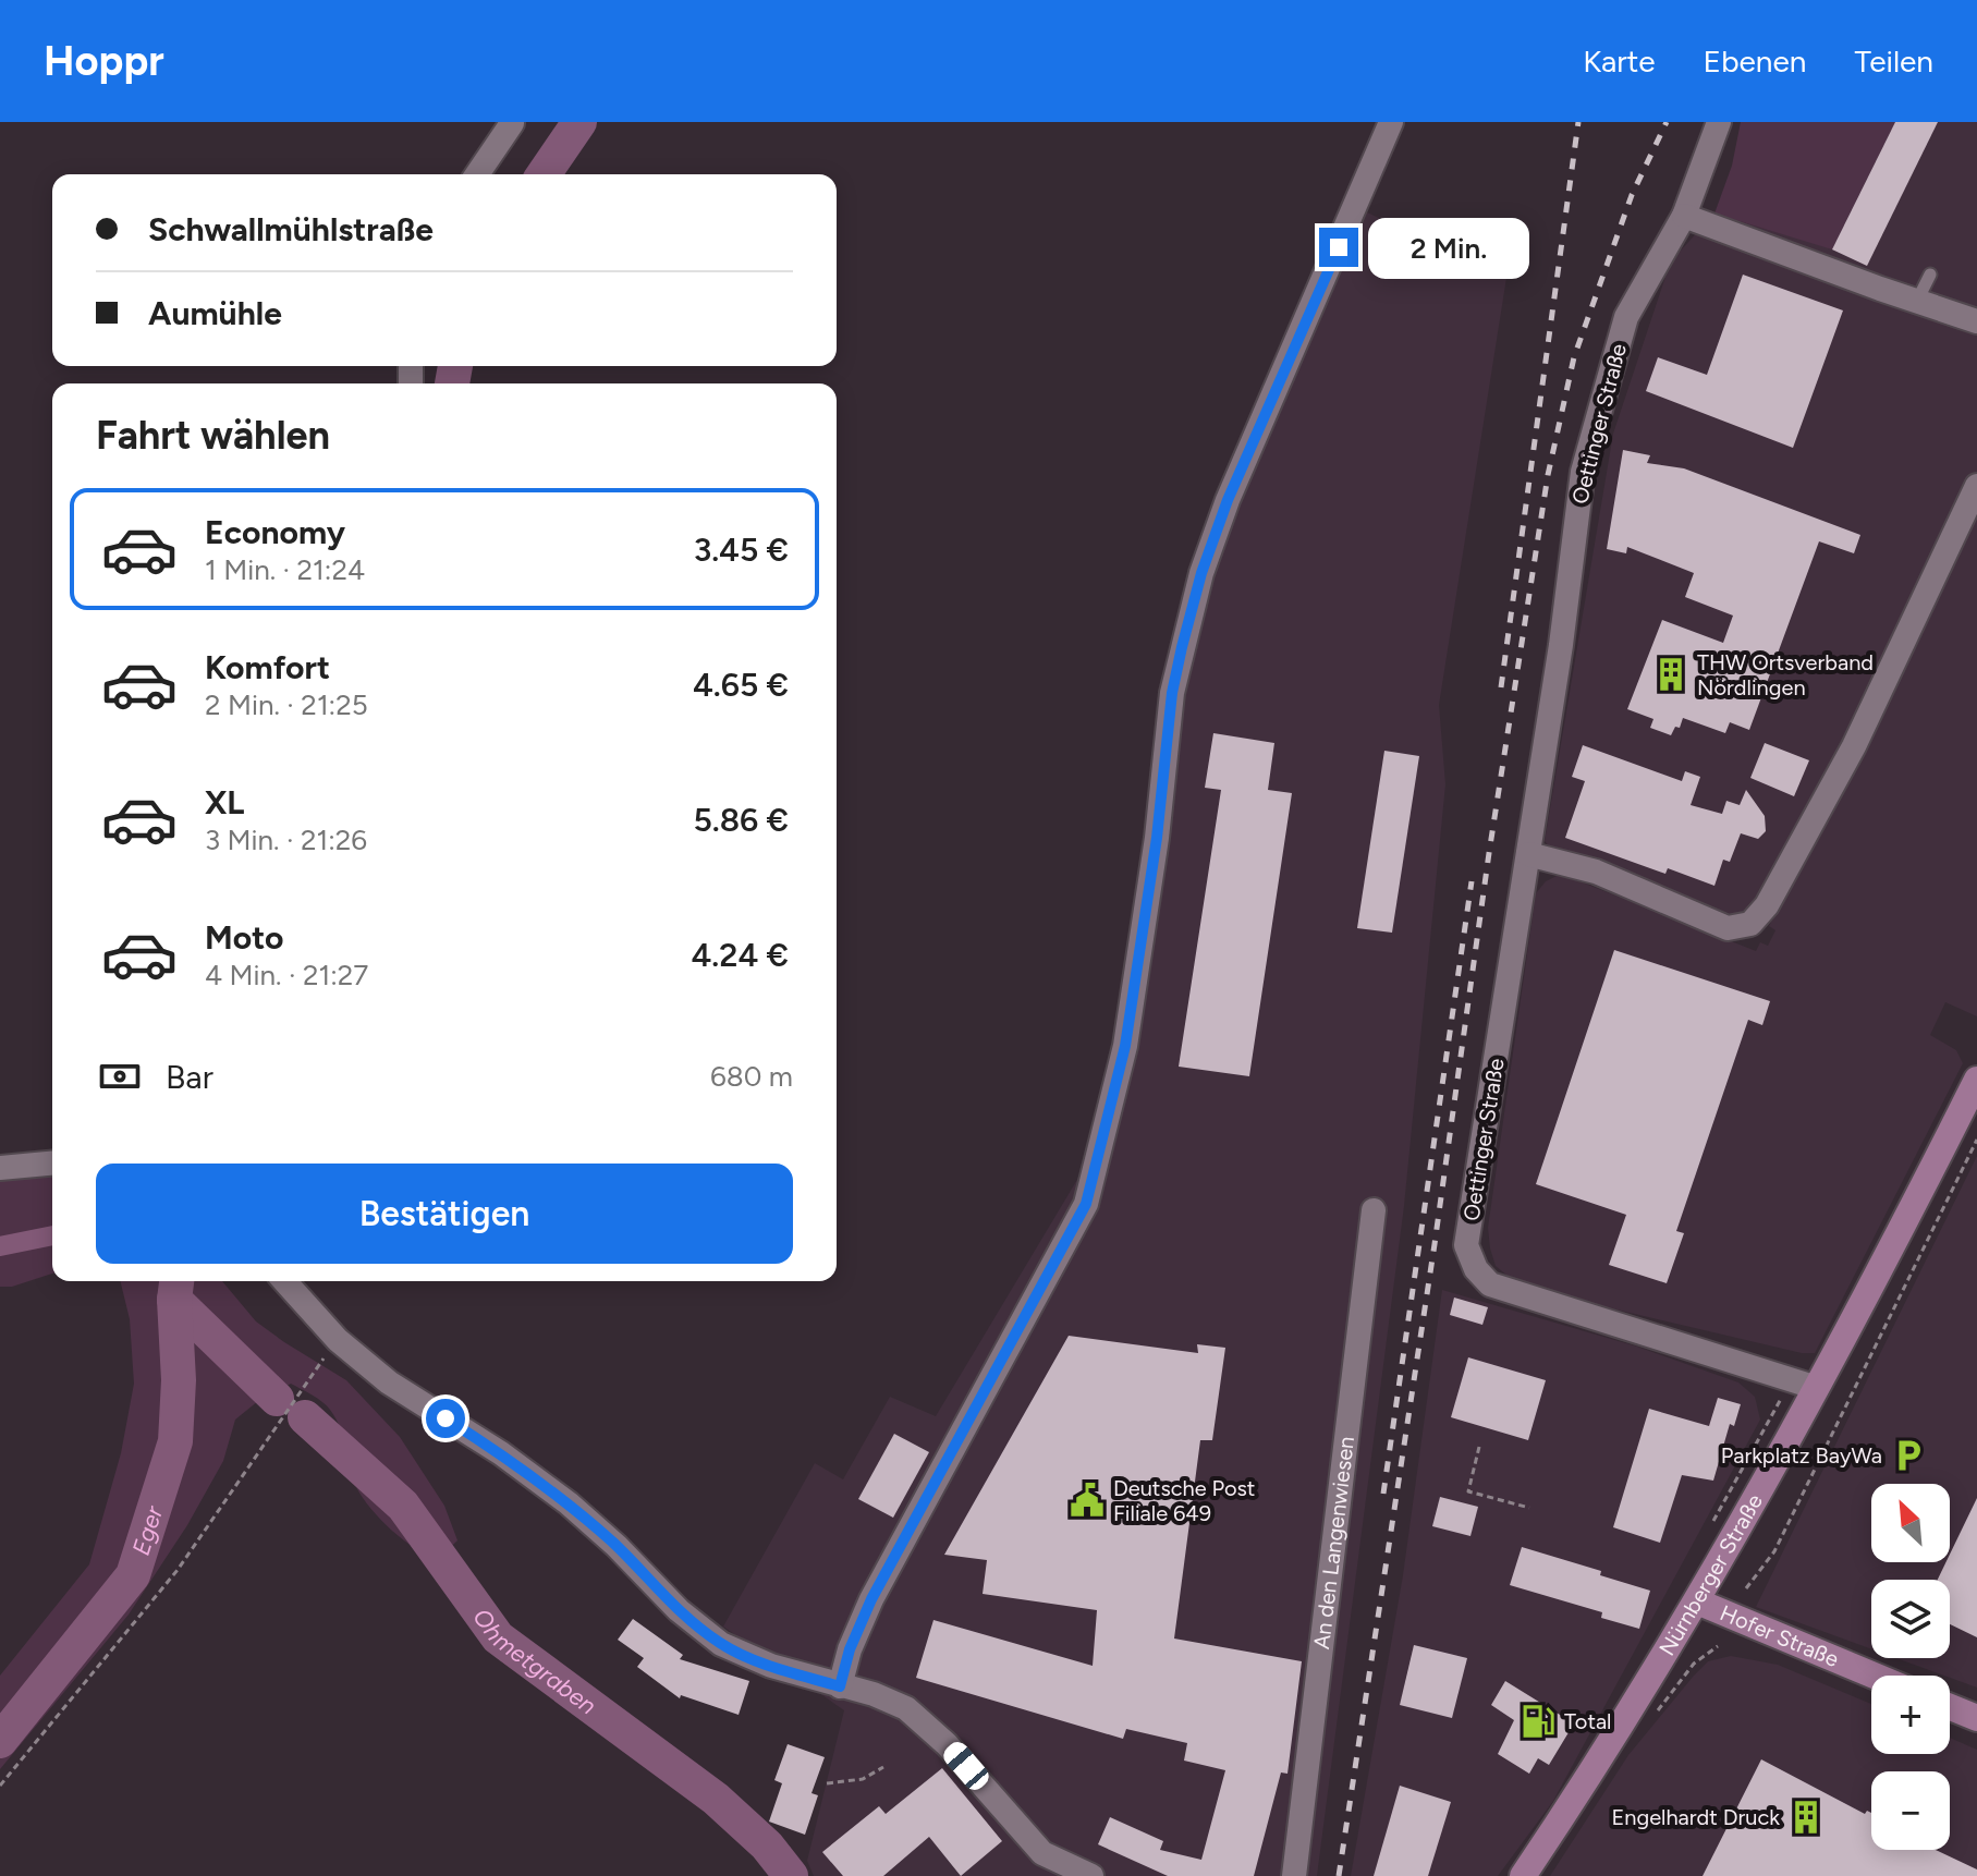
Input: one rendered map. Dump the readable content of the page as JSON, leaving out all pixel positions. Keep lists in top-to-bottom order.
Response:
{
  "streets": {
    "main road": ["Nürnberger Straße", "Hofer Straße"],
    "street": ["Oettinger Straße", "An den Langenwiesen"]
  },
  "crossings": [
    ["Oettinger Straße", "Nürnberger Straße"],
    ["Nürnberger Straße", "Hofer Straße"]
  ],
  "water": ["Eger", "Ohmetgraben"],
  "places": {
    "building": ["THW Ortsverband Nördlingen", "Engelhardt Druck"],
    "parking": ["Parkplatz BayWa"],
    "public building": ["Deutsche Post Filiale 649"],
    "fuel station": ["Total"]
  },
  "north": "top left",
  "page": {
    "header": "Hoppr",
    "nav": ["Karte", "Ebenen", "Teilen"],
    "banner": ["Schwallmühlstraße", "Aumühle"],
    "bubble": "2 Min.",
    "heading": "Fahrt wählen",
    "list": [
      {
        "name": "Economy",
        "note": "1 Min. · 21:24",
        "value": "3.45 €"
      },
      {
        "name": "Komfort",
        "note": "2 Min. · 21:25",
        "value": "4.65 €"
      },
      {
        "name": "XL",
        "note": "3 Min. · 21:26",
        "value": "5.86 €"
      },
      {
        "name": "Moto",
        "note": "4 Min. · 21:27",
        "value": "4.24 €"
      }
    ],
    "pay": ["Bar", "680 m"],
    "buttons": "Bestätigen",
    "map_buttons": ["+", "−"]
  }
}
